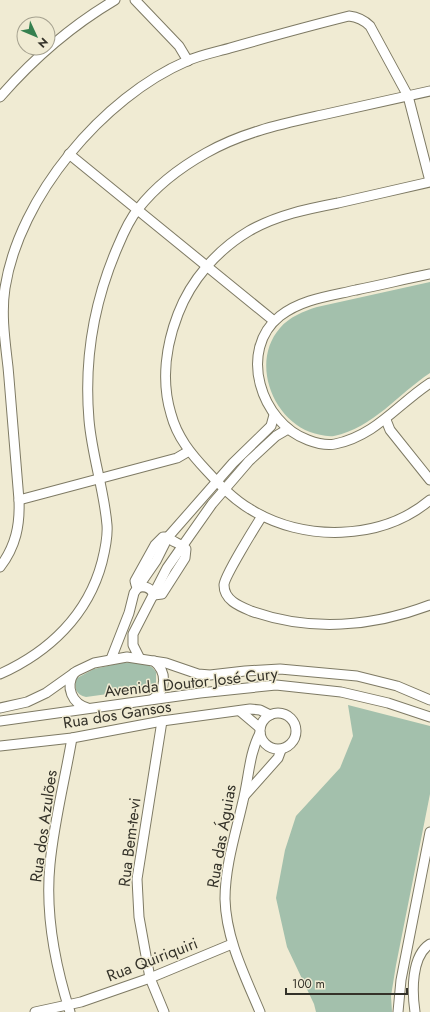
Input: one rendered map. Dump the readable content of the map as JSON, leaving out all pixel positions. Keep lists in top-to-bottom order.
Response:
{
  "streets": {
    "street": [
      "Avenida Doutor José Cury",
      "Rua dos Gansos",
      "Rua dos Azulões",
      "Rua das Águias",
      "Rua Bem-te-vi",
      "Rua Quiriquiri"
    ]
  },
  "crossings": [
    ["Rua dos Gansos", "Rua dos Azulões"],
    ["Rua dos Gansos", "Rua das Águias"],
    ["Rua dos Gansos", "Rua Bem-te-vi"],
    ["Rua dos Azulões", "Rua Quiriquiri"],
    ["Rua das Águias", "Rua Quiriquiri"],
    ["Rua Bem-te-vi", "Rua Quiriquiri"]
  ],
  "scale_bar": "100 m",
  "north": "bottom right"
}
